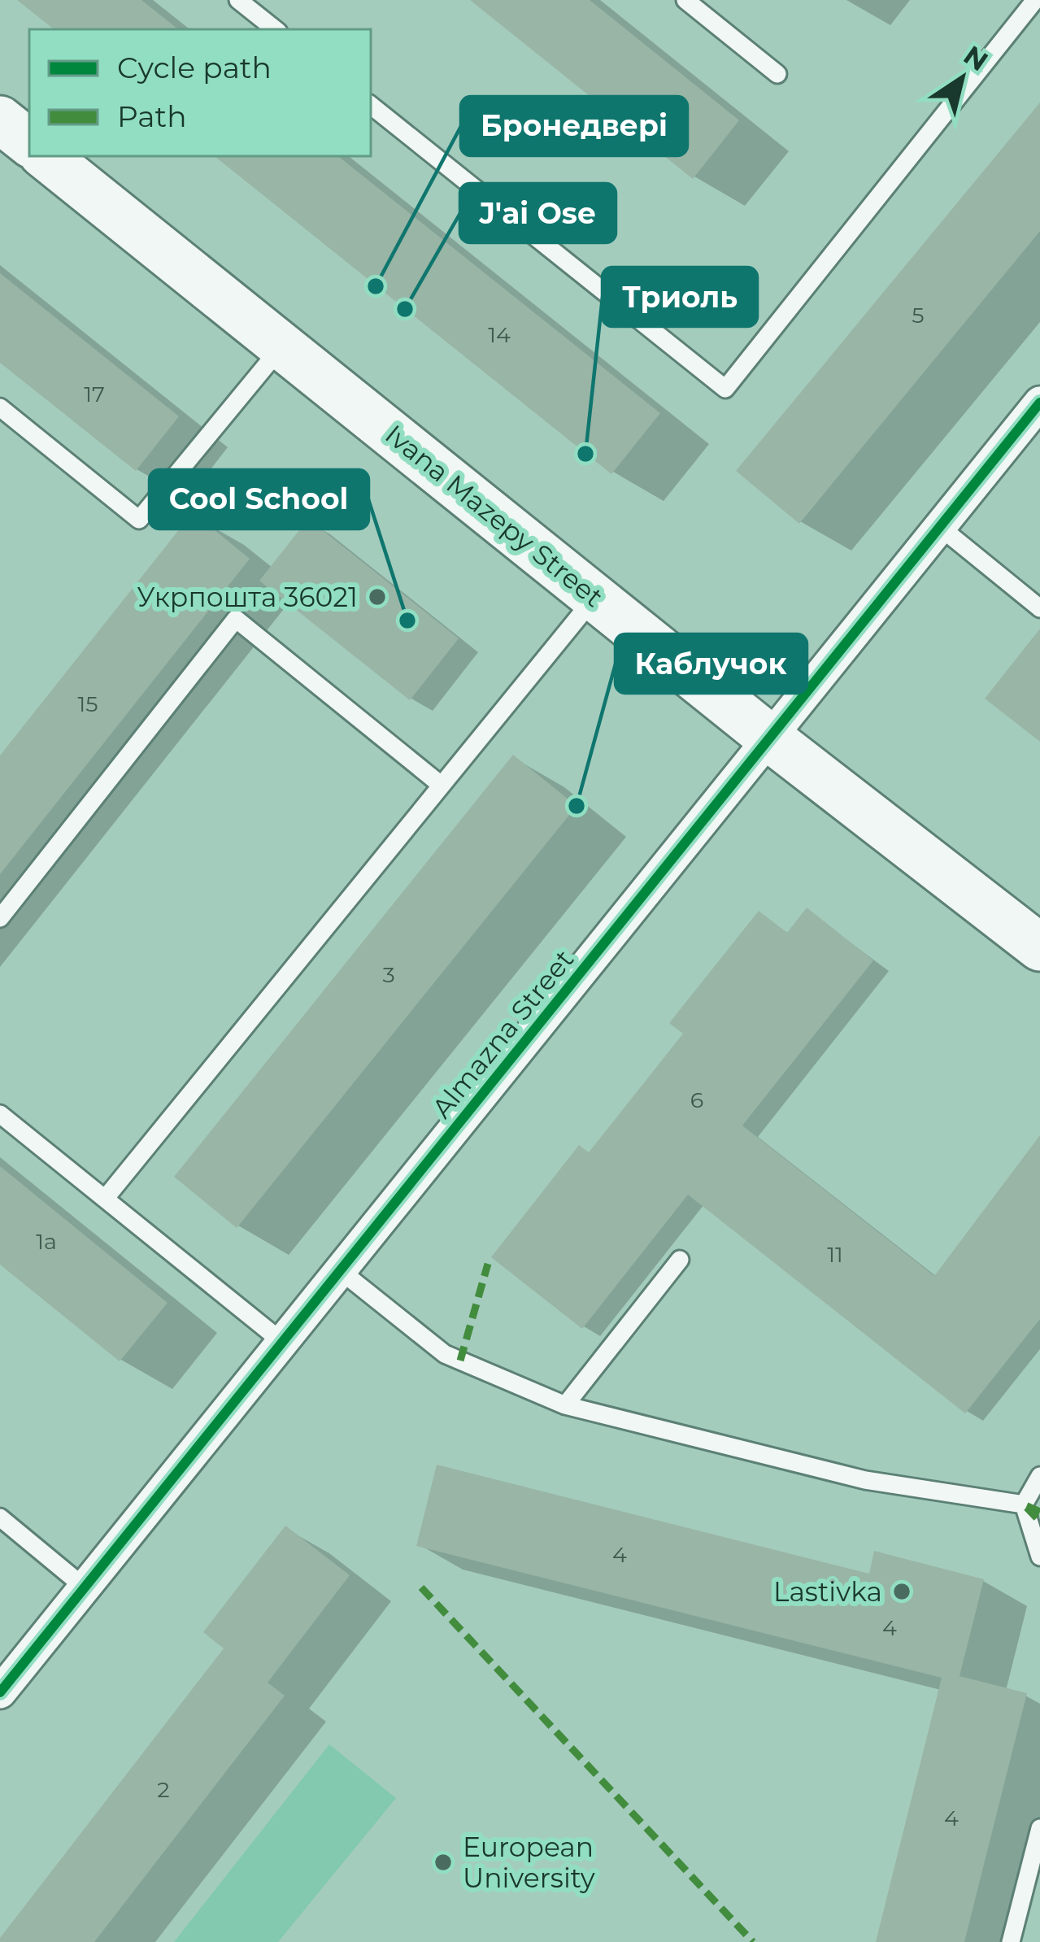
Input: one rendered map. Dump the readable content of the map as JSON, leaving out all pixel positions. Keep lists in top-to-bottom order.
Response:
{
  "streets": {
    "main road": ["Ivana Mazepy Street"],
    "street": ["Almazna Street"]
  },
  "crossings": [
    ["Ivana Mazepy Street", "Almazna Street"]
  ],
  "places": [
    "Бронедвері",
    "J'ai Ose",
    "Триоль",
    "Укрпошта 36021",
    "Cool School",
    "Каблучок",
    "Lastivka",
    "European University"
  ],
  "house_numbers": [
    "5",
    "14",
    "17",
    "15",
    "3",
    "6",
    "1а",
    "11",
    "4",
    "4",
    "2",
    "4"
  ],
  "legend": ["Cycle path", "Path"],
  "north": "top right"
}
